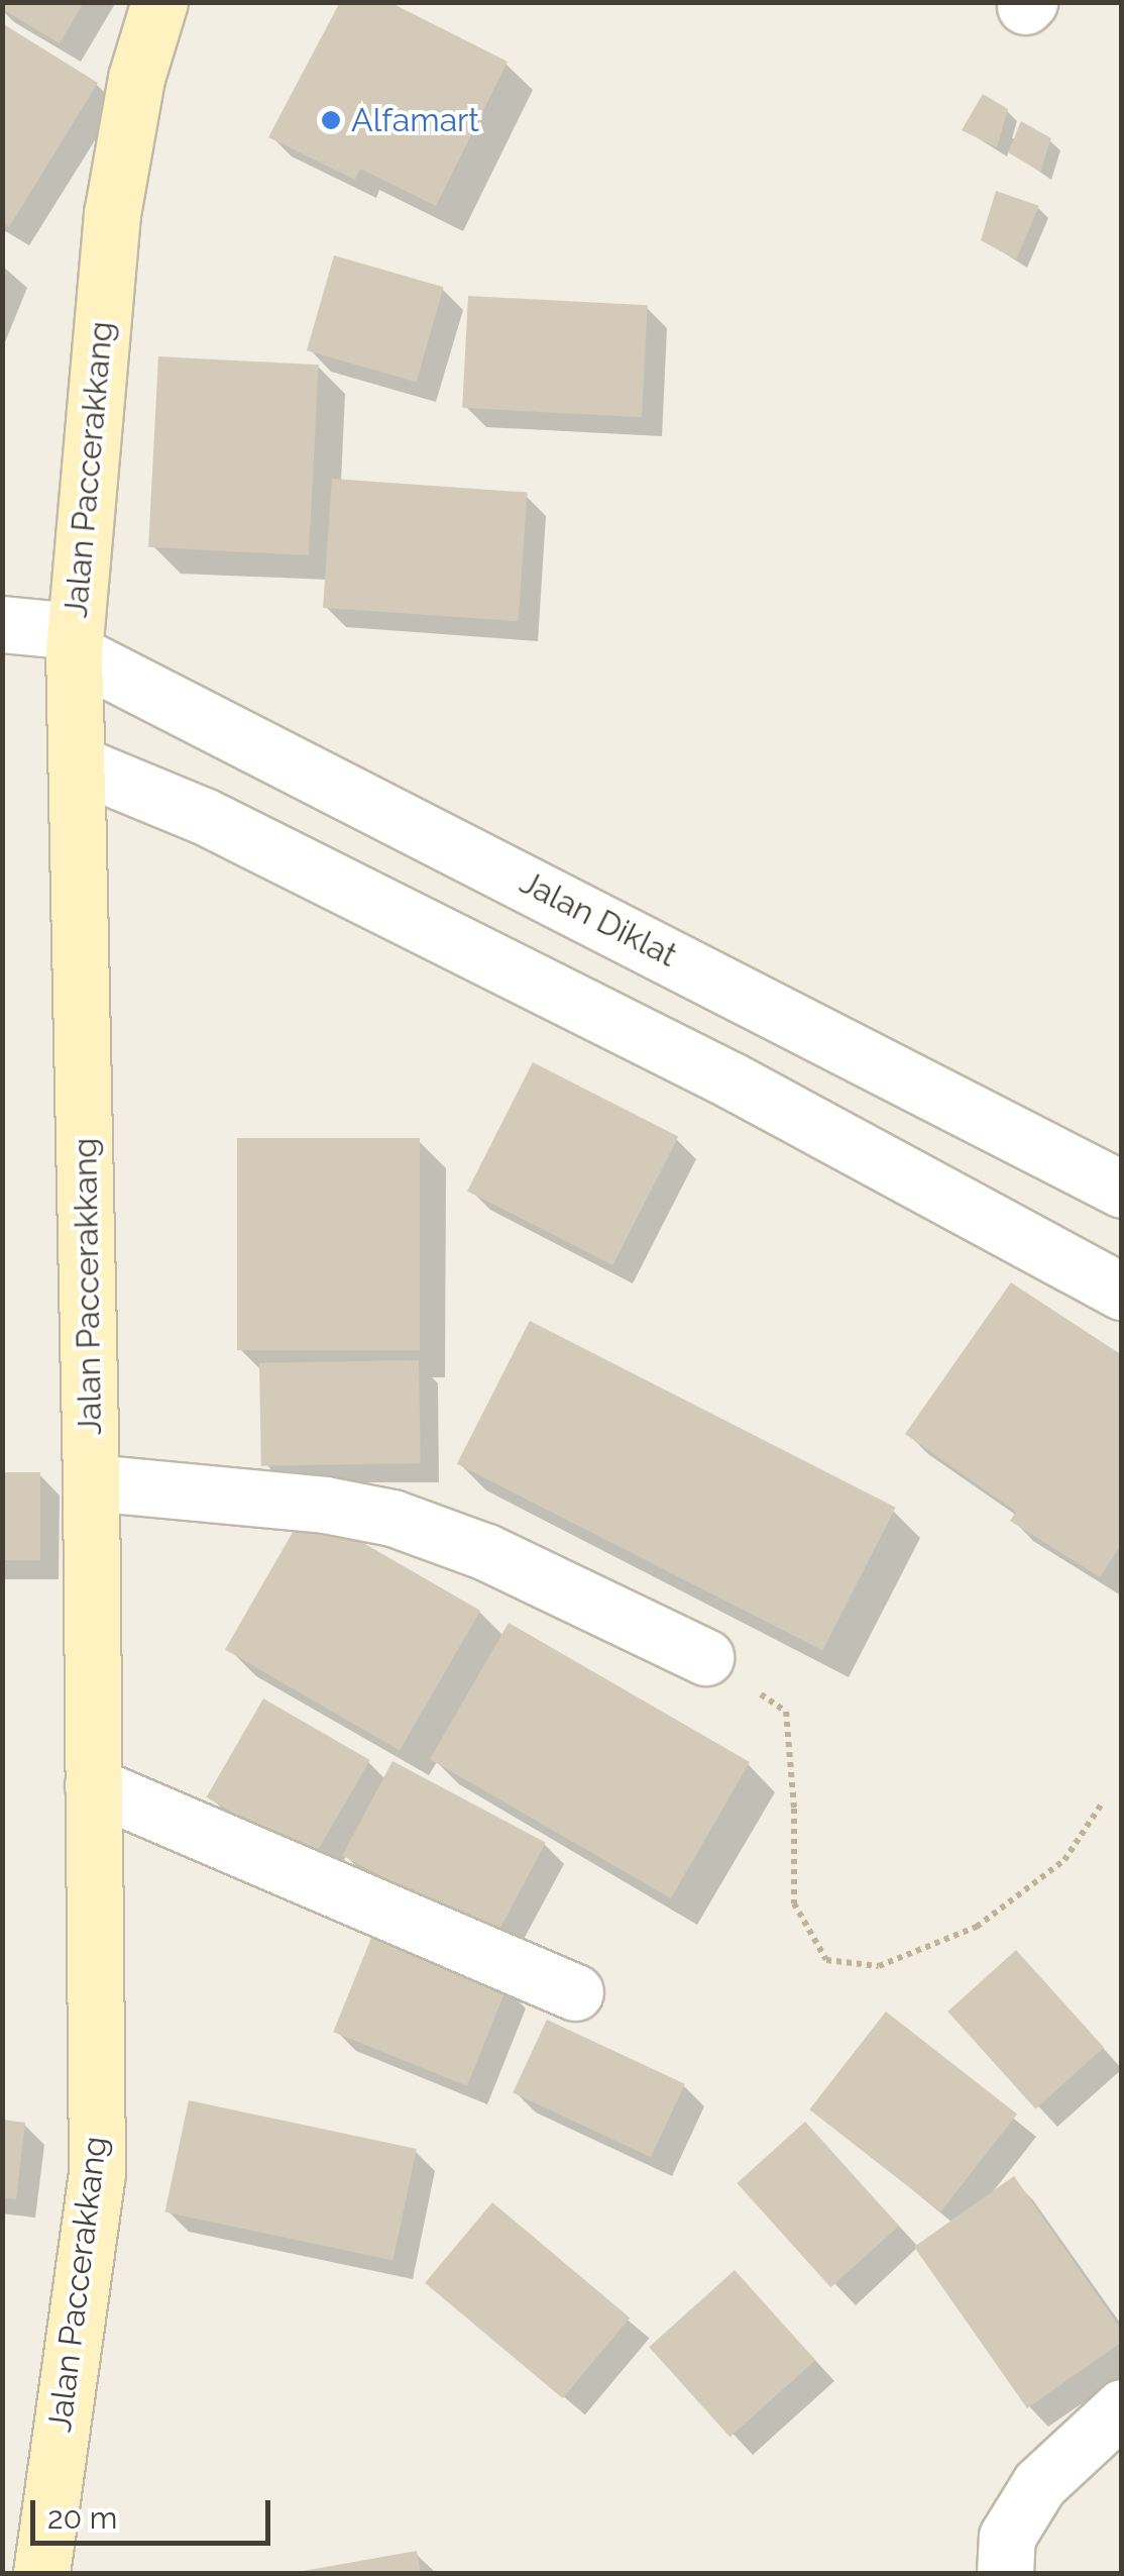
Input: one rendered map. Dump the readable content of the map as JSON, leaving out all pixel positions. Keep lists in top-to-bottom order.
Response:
{
  "streets": {
    "main road": ["Jalan Paccerakkang"],
    "street": ["Jalan Diklat"]
  },
  "crossings": [
    ["Jalan Paccerakkang", "Jalan Diklat"]
  ],
  "places": ["Alfamart"],
  "scale_bar": "20 m"
}
